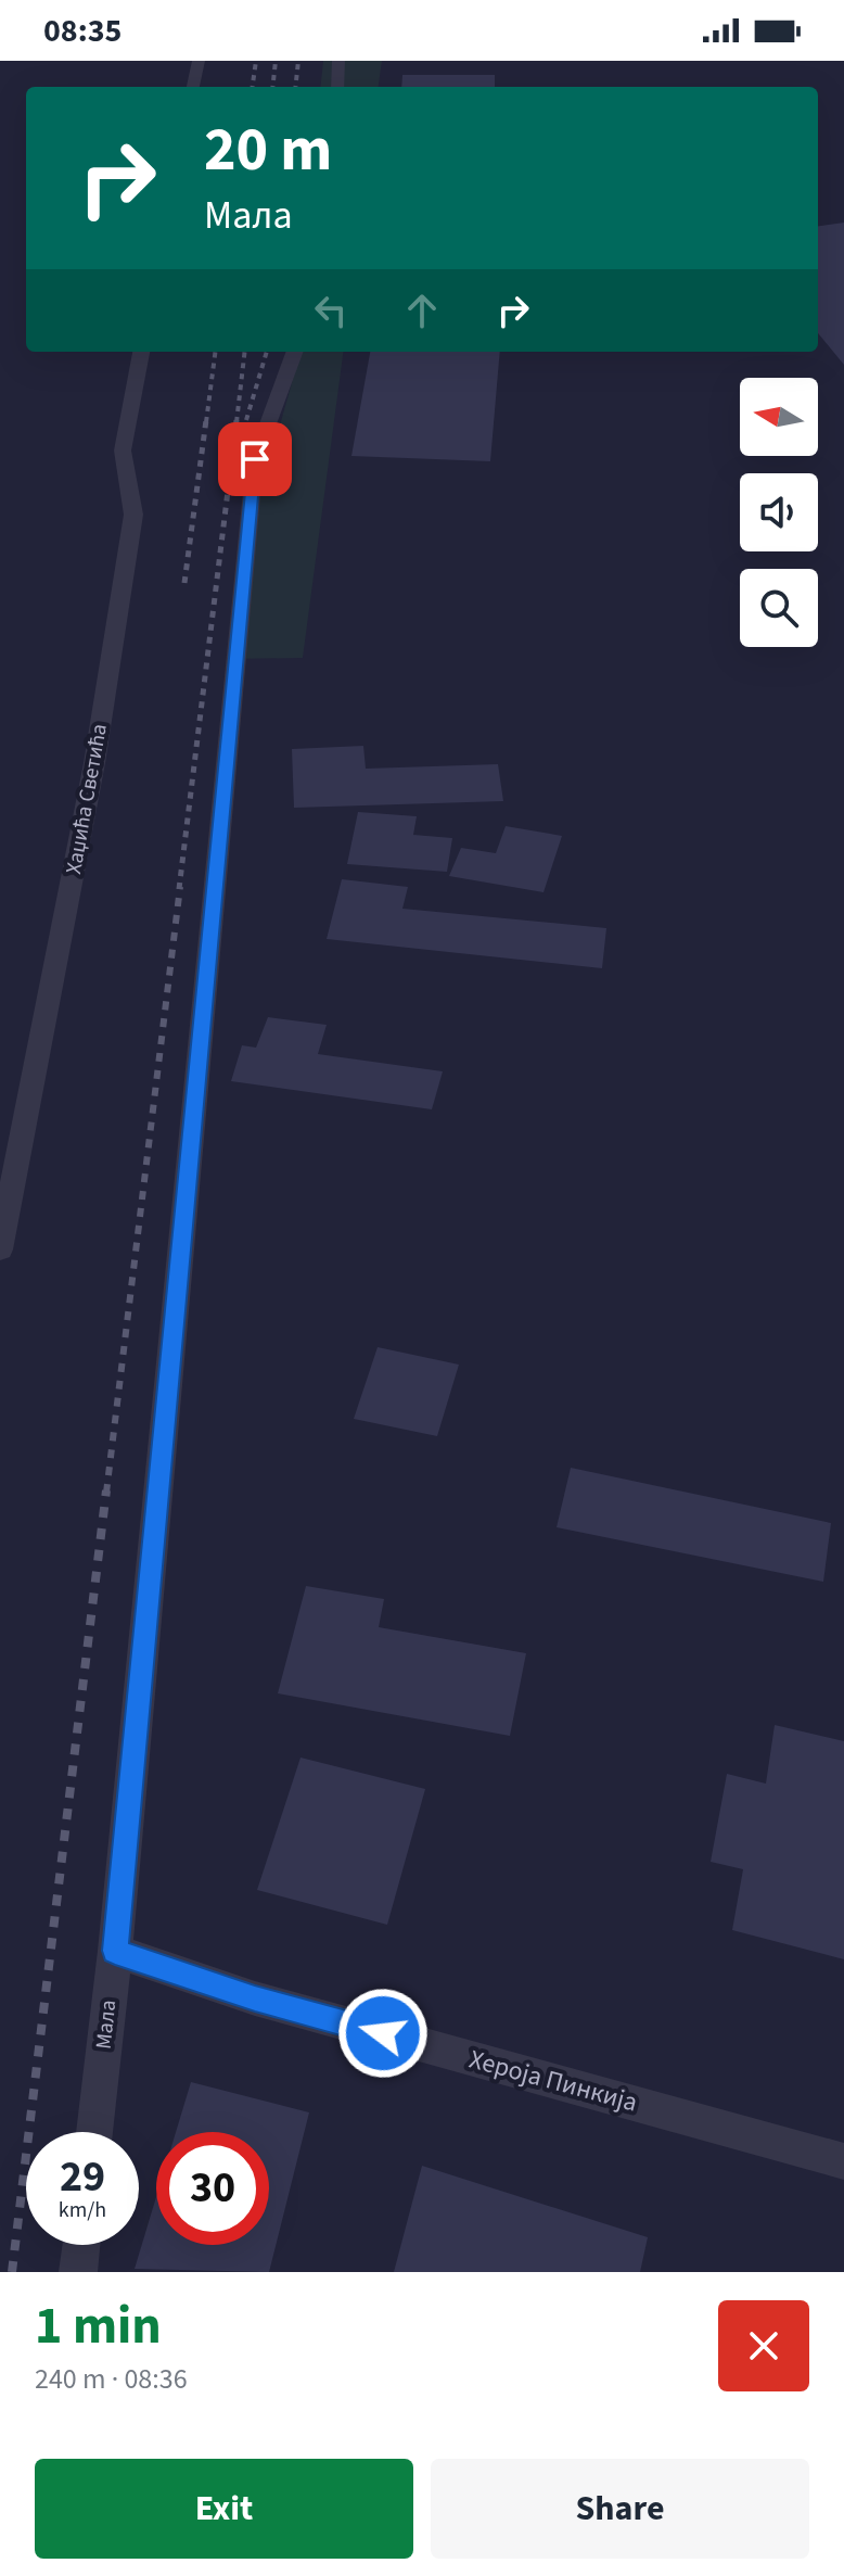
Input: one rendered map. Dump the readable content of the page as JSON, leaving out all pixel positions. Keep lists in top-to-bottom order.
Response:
{
  "streets": {
    "street": ["Хаџића Светића", "Мала", "Хероја Пинкија"]
  },
  "crossings": [
    ["Мала", "Хероја Пинкија"]
  ],
  "north": "left",
  "page": {
    "status": "08:35",
    "turn": ["20 m", "Мала"],
    "speed": "29 km/h",
    "limit": "30",
    "heading": ["1 min", "240 m · 08:36"],
    "buttons": ["Exit", "Share"]
  }
}
